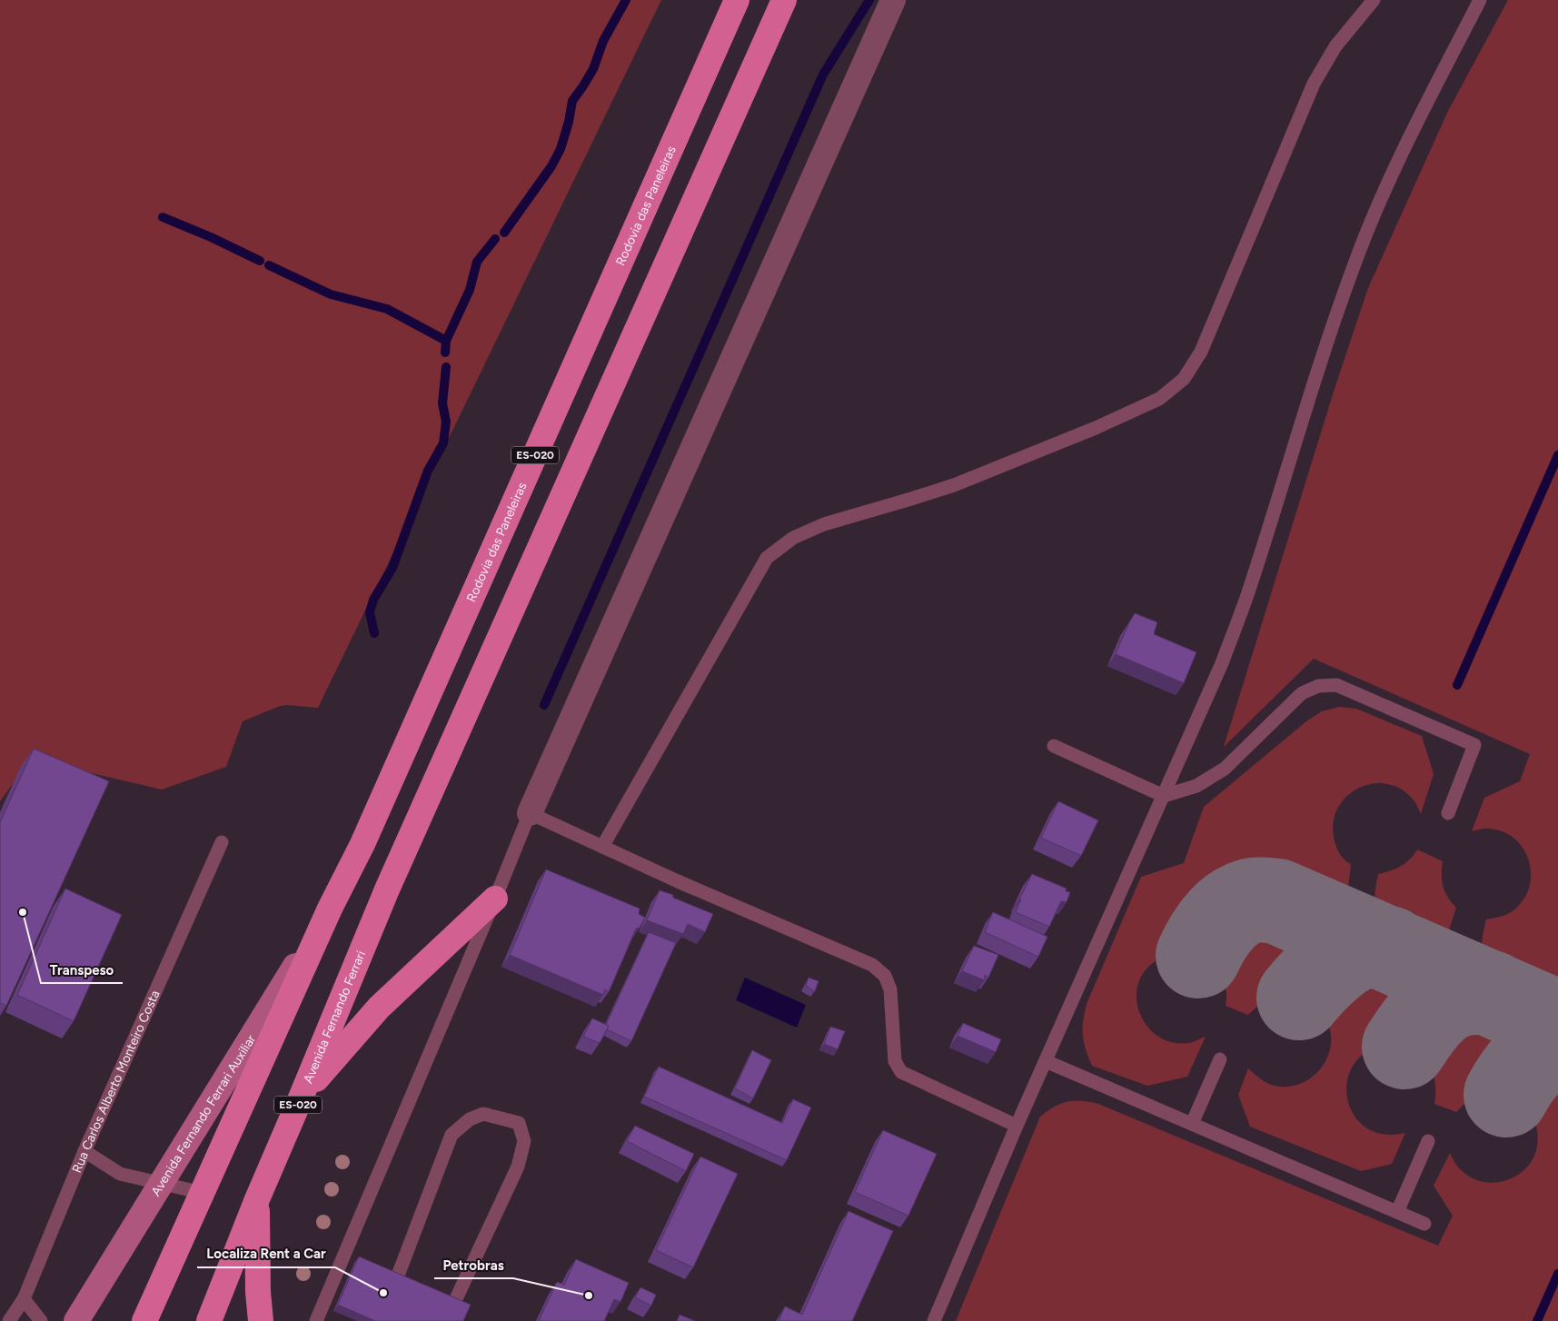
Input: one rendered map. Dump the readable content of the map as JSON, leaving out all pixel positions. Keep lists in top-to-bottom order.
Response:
{
  "streets": {
    "main road": ["Rodovia das Paneleiras", "ES-020", "Avenida Fernando Ferrari"],
    "street": ["Avenida Fernando Ferrari Auxiliar"],
    "lane": ["Rua Carlos Alberto Monteiro Costa"]
  },
  "crossings": [
    ["Rodovia das Paneleiras", "ES-020"],
    ["Rodovia das Paneleiras", "Avenida Fernando Ferrari Auxiliar"],
    ["ES-020", "Avenida Fernando Ferrari Auxiliar"]
  ],
  "places": ["Transpeso", "Localiza Rent a Car", "Petrobras"]
}
